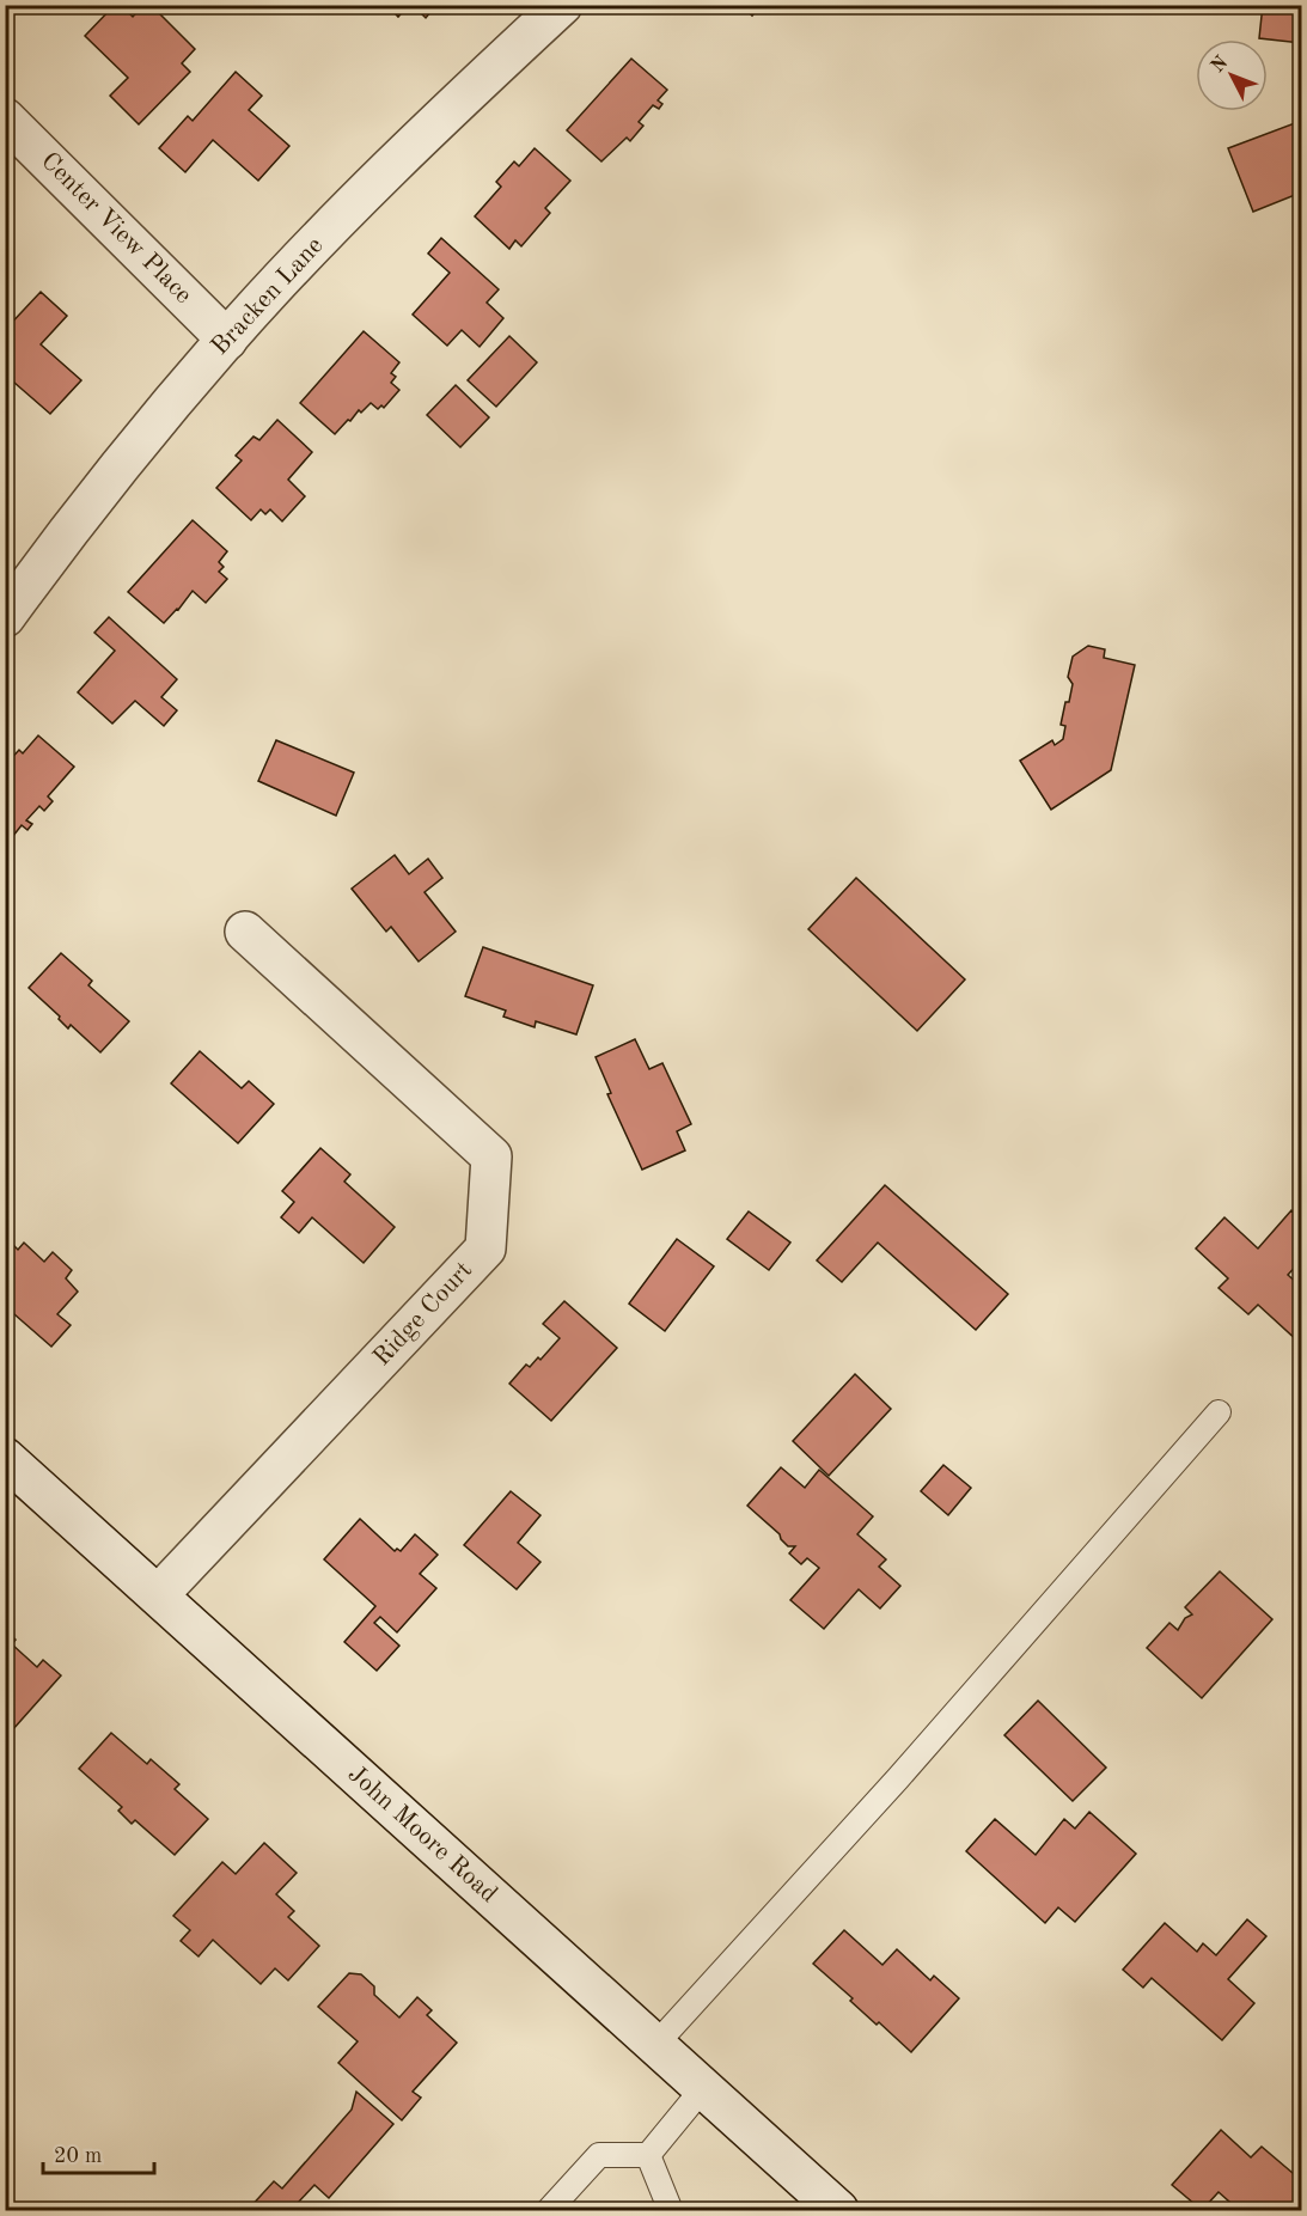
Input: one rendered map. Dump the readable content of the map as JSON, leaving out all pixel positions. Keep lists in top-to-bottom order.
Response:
{
  "streets": {
    "street": [
      "Center View Place",
      "Bracken Lane",
      "Ridge Court",
      "John Moore Road"
    ]
  },
  "crossings": [
    ["Center View Place", "Bracken Lane"],
    ["Ridge Court", "John Moore Road"]
  ],
  "scale_bar": "20 m",
  "north": "top left"
}
